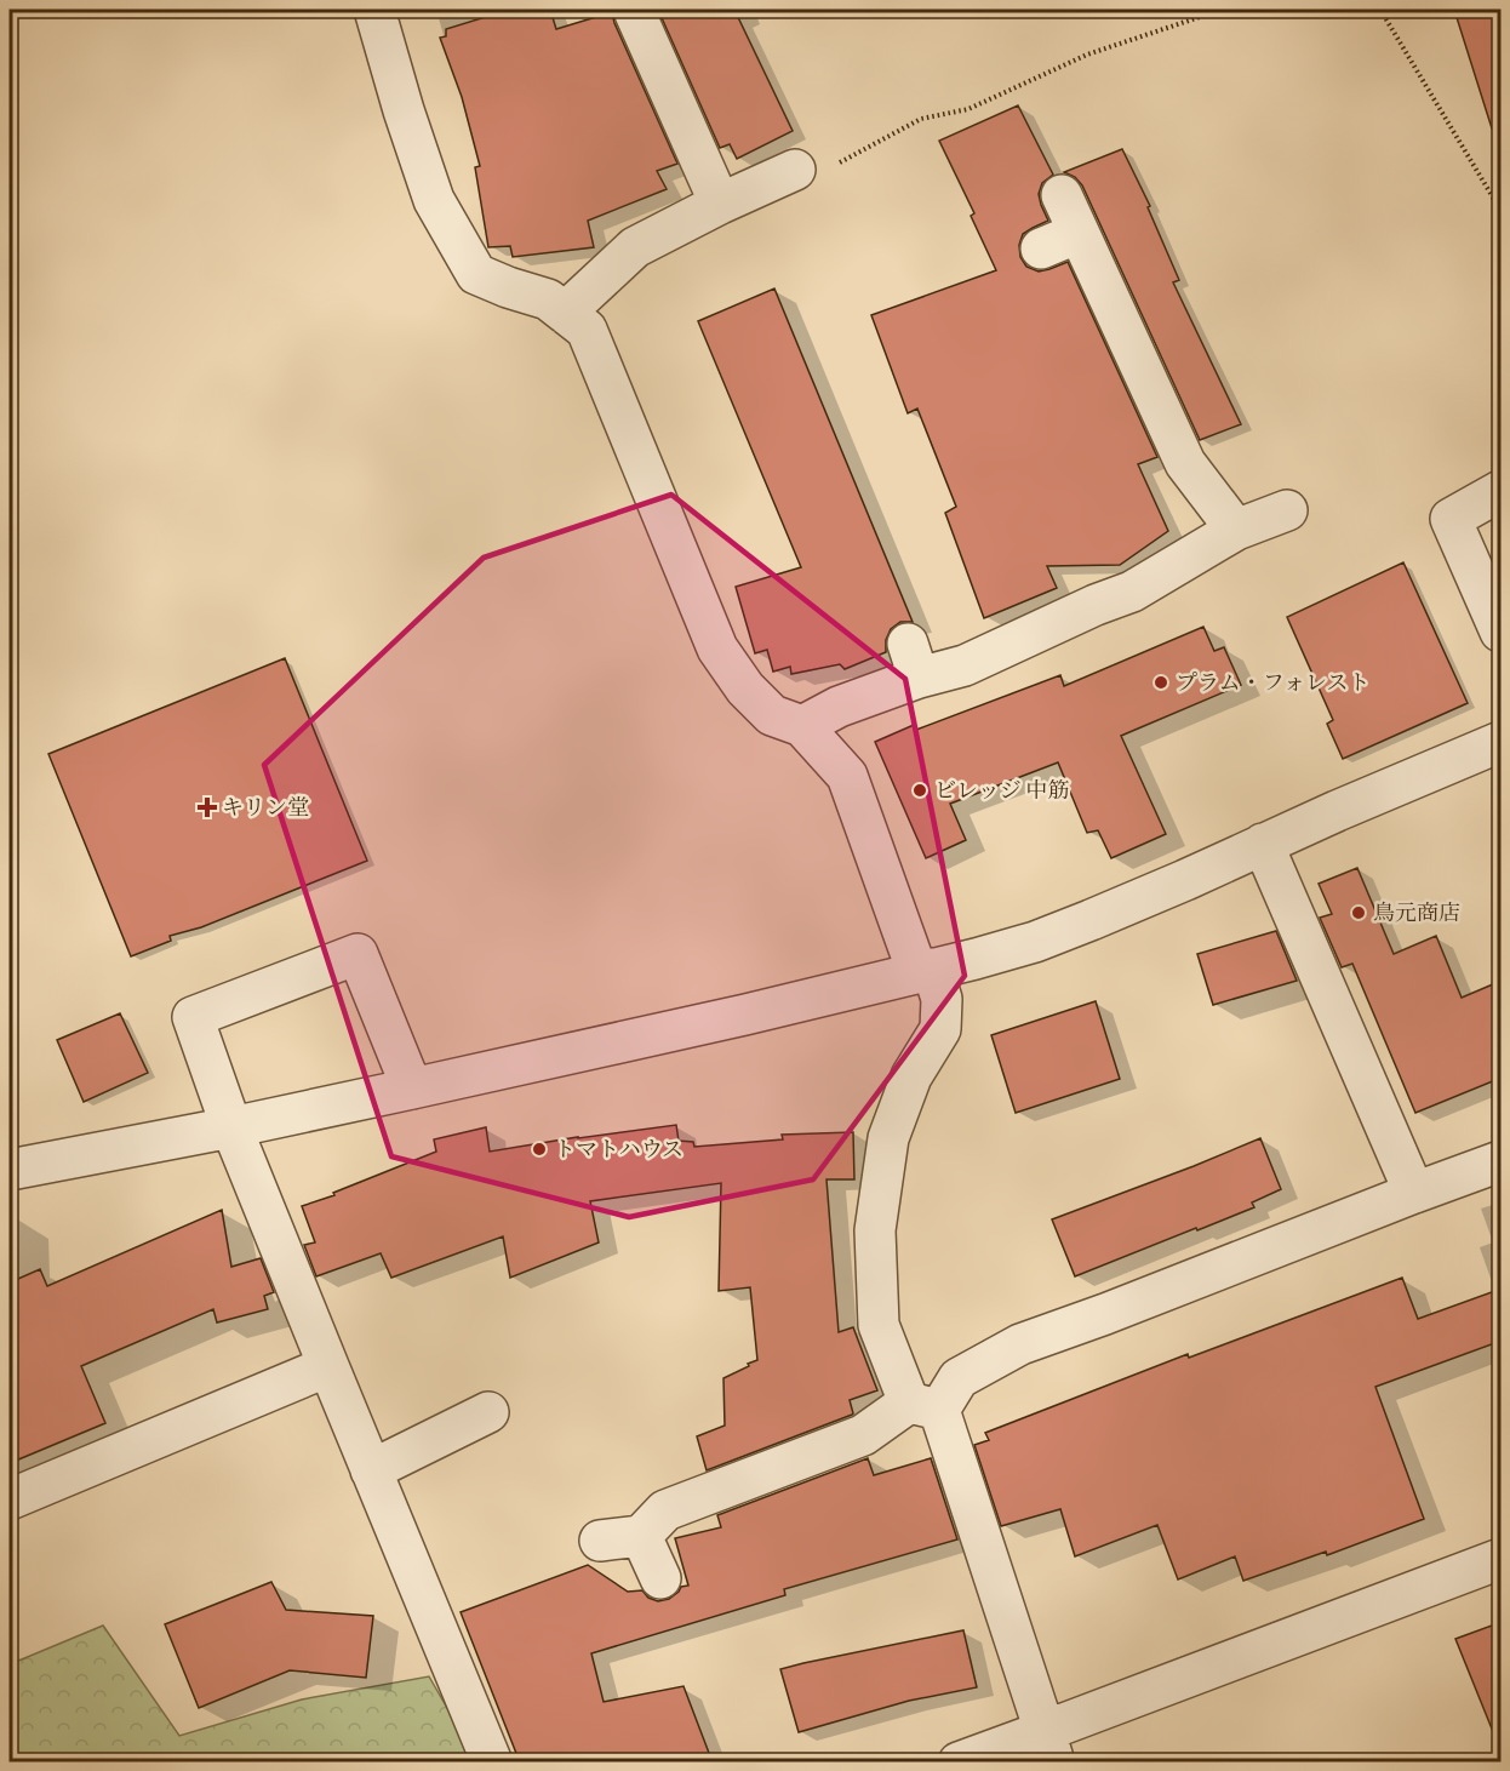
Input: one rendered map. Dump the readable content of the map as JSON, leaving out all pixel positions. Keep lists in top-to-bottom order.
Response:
{
  "places": {
    "other": [
      "プラム・フォレスト",
      "ビレッジ 中筋",
      "鳥元商店",
      "トマトハウス"
    ],
    "health": ["キリン堂"]
  }
}
